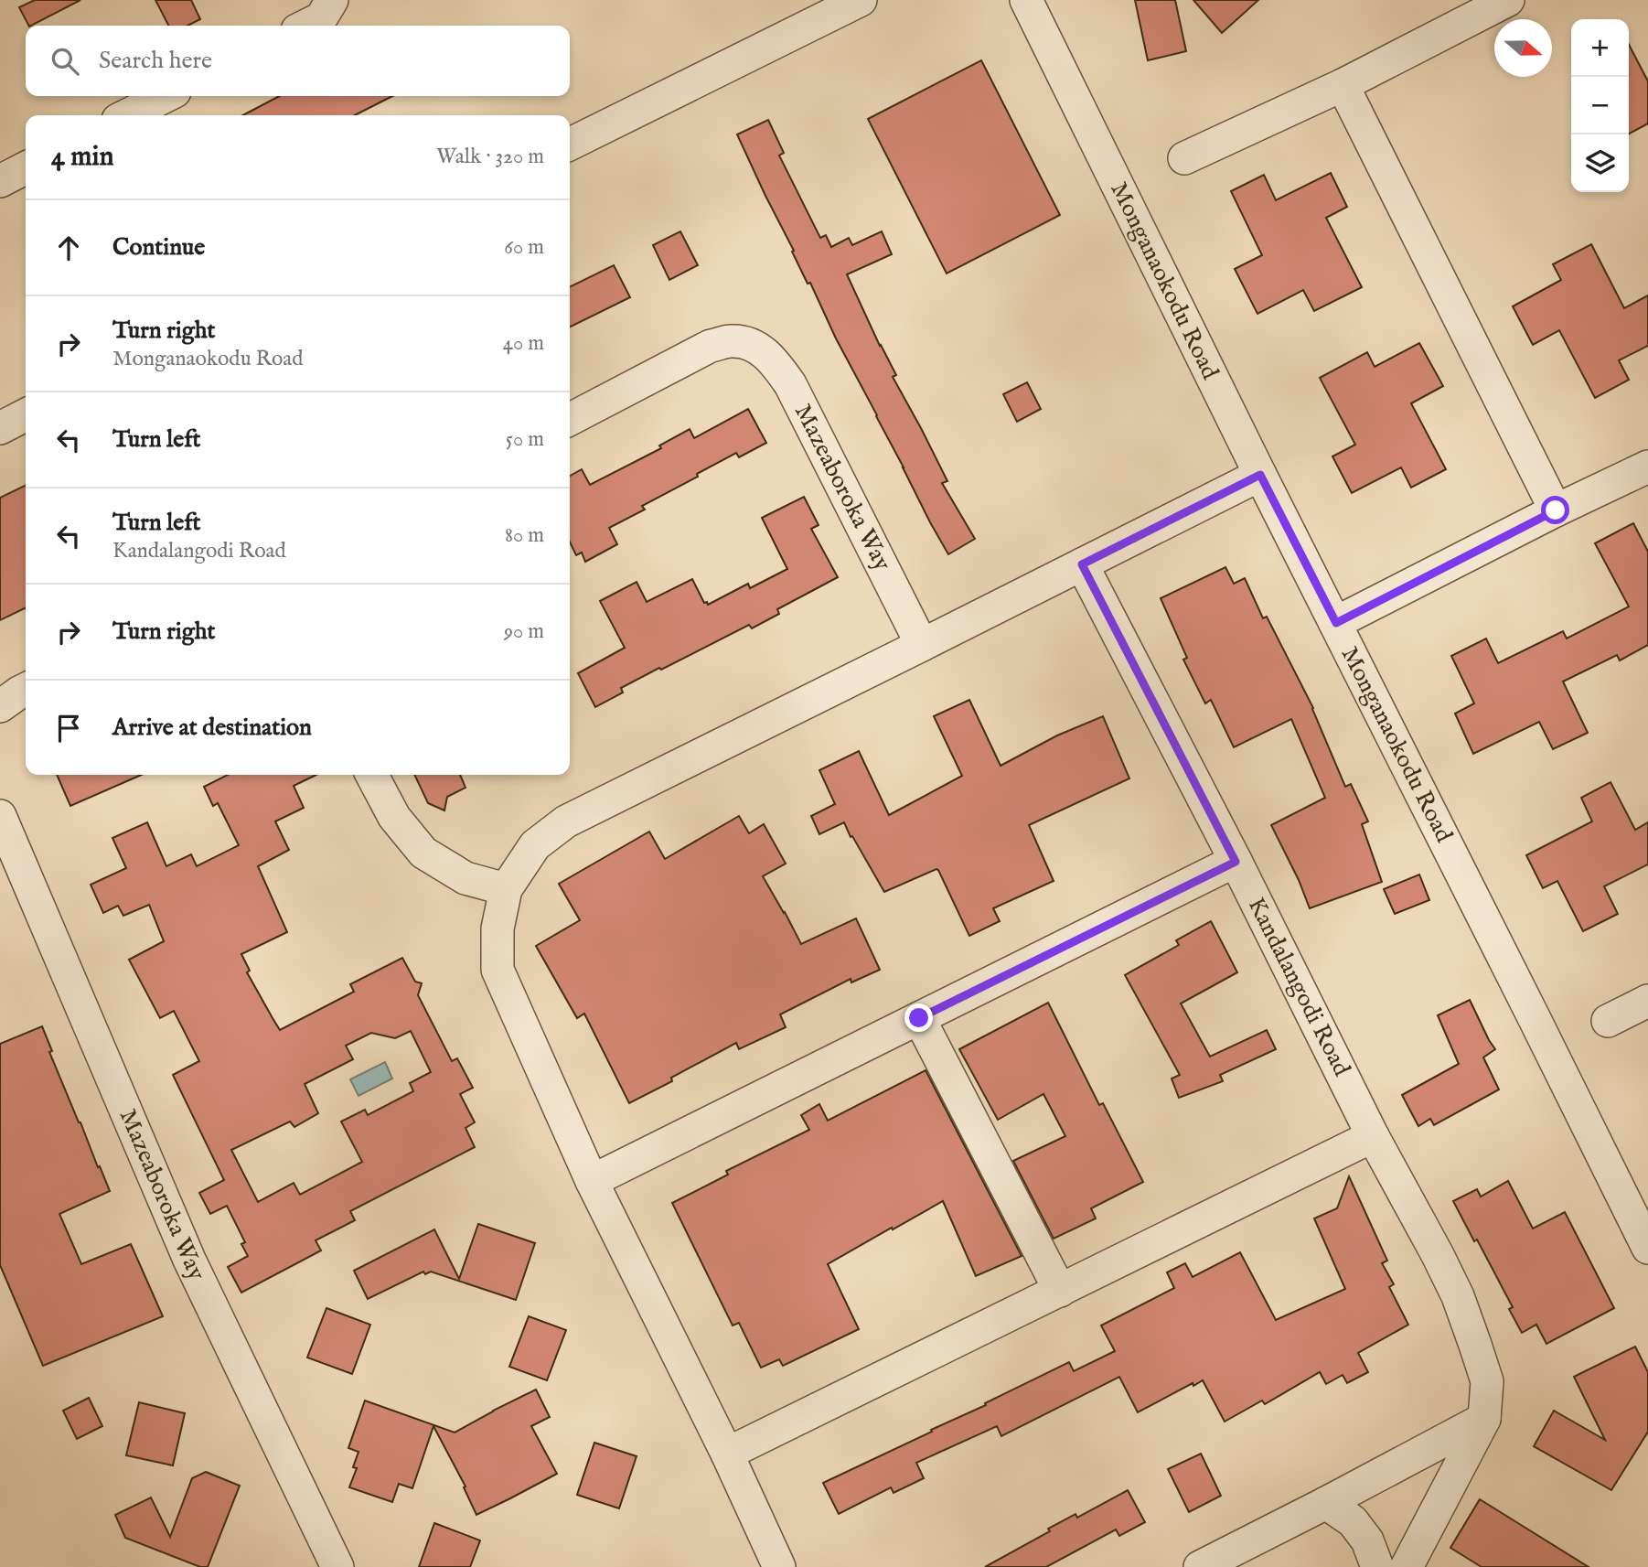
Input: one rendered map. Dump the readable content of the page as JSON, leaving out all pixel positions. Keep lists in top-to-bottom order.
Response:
{
  "streets": {
    "street": ["Monganaokodu Road", "Mazeaboroka Way", "Kandalangodi Road"]
  },
  "north": "right",
  "page": {
    "map_buttons": ["+", "−"],
    "search": "Search here",
    "heading": ["4 min", "Walk · 320 m"],
    "list": [
      ["Continue", "60 m"],
      ["Turn right", "Monganaokodu Road", "40 m"],
      ["Turn left", "50 m"],
      ["Turn left", "Kandalangodi Road", "80 m"],
      ["Turn right", "90 m"],
      "Arrive at destination"
    ]
  }
}
